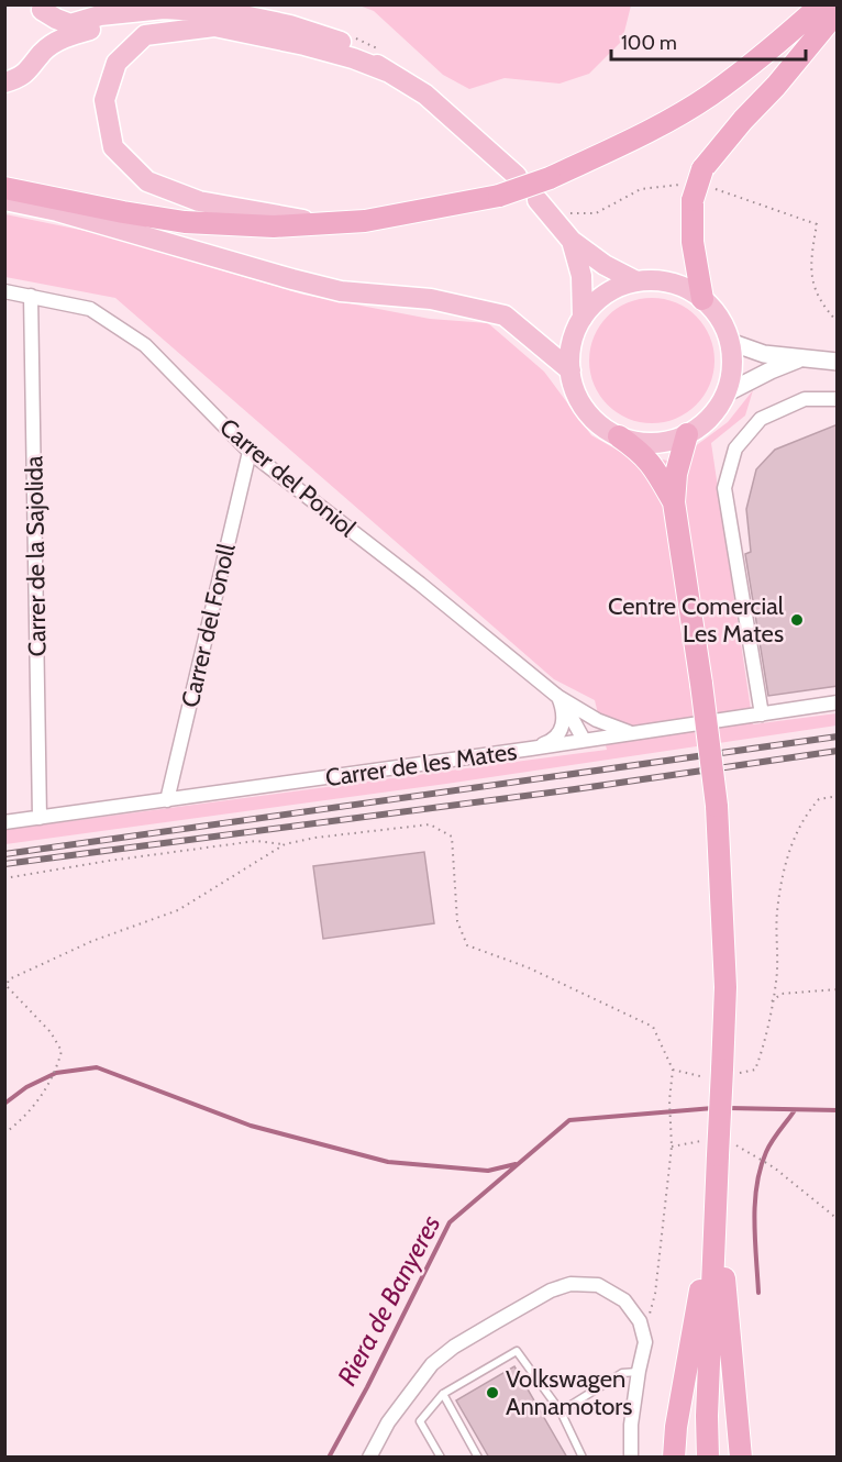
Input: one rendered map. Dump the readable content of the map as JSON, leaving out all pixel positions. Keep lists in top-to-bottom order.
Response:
{
  "streets": {
    "street": [
      "Carrer del Poniol",
      "Carrer de la Sajolida",
      "Carrer del Fonoll",
      "Carrer de les Mates"
    ]
  },
  "crossings": [
    ["Carrer del Poniol", "Carrer de la Sajolida"],
    ["Carrer del Poniol", "Carrer del Fonoll"],
    ["Carrer del Poniol", "Carrer de les Mates"],
    ["Carrer de la Sajolida", "Carrer de les Mates"],
    ["Carrer del Fonoll", "Carrer de les Mates"]
  ],
  "water": ["Riera de Banyeres"],
  "places": ["Centre Comercial Les Mates", "Volkswagen Annamotors"],
  "scale_bar": "100 m"
}
